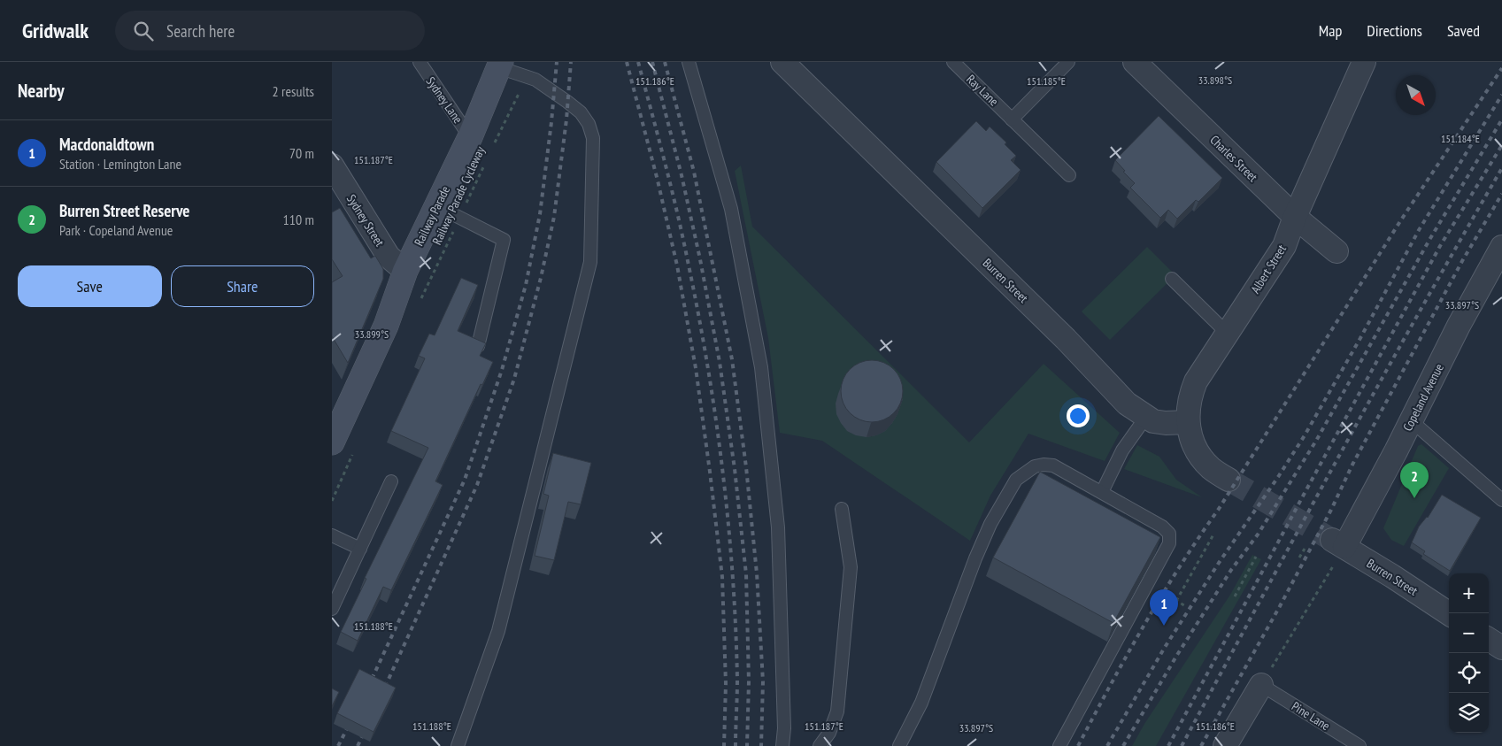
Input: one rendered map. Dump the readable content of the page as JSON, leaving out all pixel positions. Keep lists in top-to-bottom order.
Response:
{
  "streets": {
    "street": [
      "Charles Street",
      "Railway Parade",
      "Sydney Street",
      "Albert Street",
      "Burren Street",
      "Copeland Avenue"
    ],
    "lane": ["Ray Lane", "Sydney Lane", "Pine Lane"],
    "path": ["Railway Parade Cycleway"]
  },
  "crossings": [
    ["Sydney Lane", "Railway Parade"],
    ["Charles Street", "Albert Street"],
    ["Railway Parade", "Sydney Street"],
    ["Albert Street", "Burren Street"],
    ["Burren Street", "Copeland Avenue"]
  ],
  "north": "bottom right",
  "page": {
    "header": "Gridwalk",
    "search": "Search here",
    "nav": ["Map", "Directions", "Saved"],
    "heading": ["Nearby", "2 results"],
    "list": [
      {
        "mark": "1",
        "name": "Macdonaldtown",
        "note": "Station · Lemington Lane",
        "value": "70 m"
      },
      {
        "mark": "2",
        "name": "Burren Street Reserve",
        "note": "Park · Copeland Avenue",
        "value": "110 m"
      }
    ],
    "buttons": ["Save", "Share"],
    "pins": ["2", "1"],
    "map_buttons": ["+", "−"]
  },
  "coordinates": [
    "33.898°S",
    "151.186°E",
    "151.185°E",
    "151.184°E",
    "151.187°E",
    "33.897°S",
    "33.899°S",
    "151.188°E"
  ]
}
